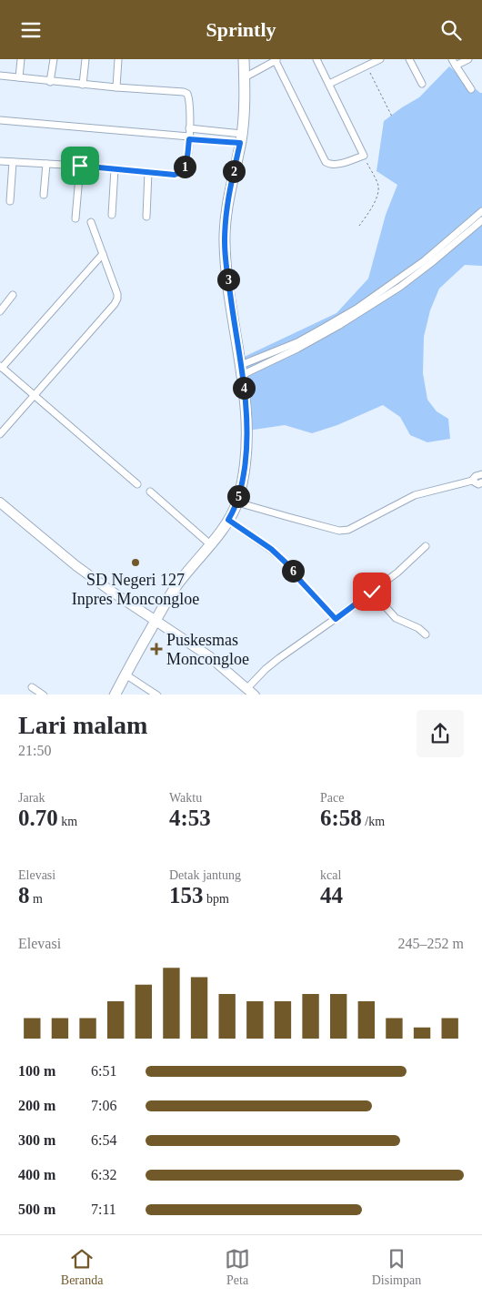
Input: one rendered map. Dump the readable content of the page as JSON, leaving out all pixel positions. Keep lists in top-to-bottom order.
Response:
{
  "places": {
    "other": ["SD Negeri 127 Inpres Moncongloe"],
    "health": ["Puskesmas Moncongloe"]
  },
  "page": {
    "header": "Sprintly",
    "pins": [
      "1",
      "2",
      "3",
      "4",
      "5",
      "6"
    ],
    "heading": ["Lari malam", "21:50"],
    "stats": [
      ["Jarak", "0.70 km"],
      ["Waktu", "4:53"],
      ["Pace", "6:58 /km"],
      ["Elevasi", "8 m"],
      ["Detak jantung", "153 bpm"],
      ["kcal", "44"]
    ],
    "chart": ["Elevasi", "245–252 m"],
    "list": [
      {
        "name": "100 m",
        "note": "6:51"
      },
      {
        "name": "200 m",
        "note": "7:06"
      },
      {
        "name": "300 m",
        "note": "6:54"
      },
      {
        "name": "400 m",
        "note": "6:32"
      },
      {
        "name": "500 m",
        "note": "7:11"
      }
    ],
    "tabs": ["Beranda", "Peta", "Disimpan"]
  }
}
